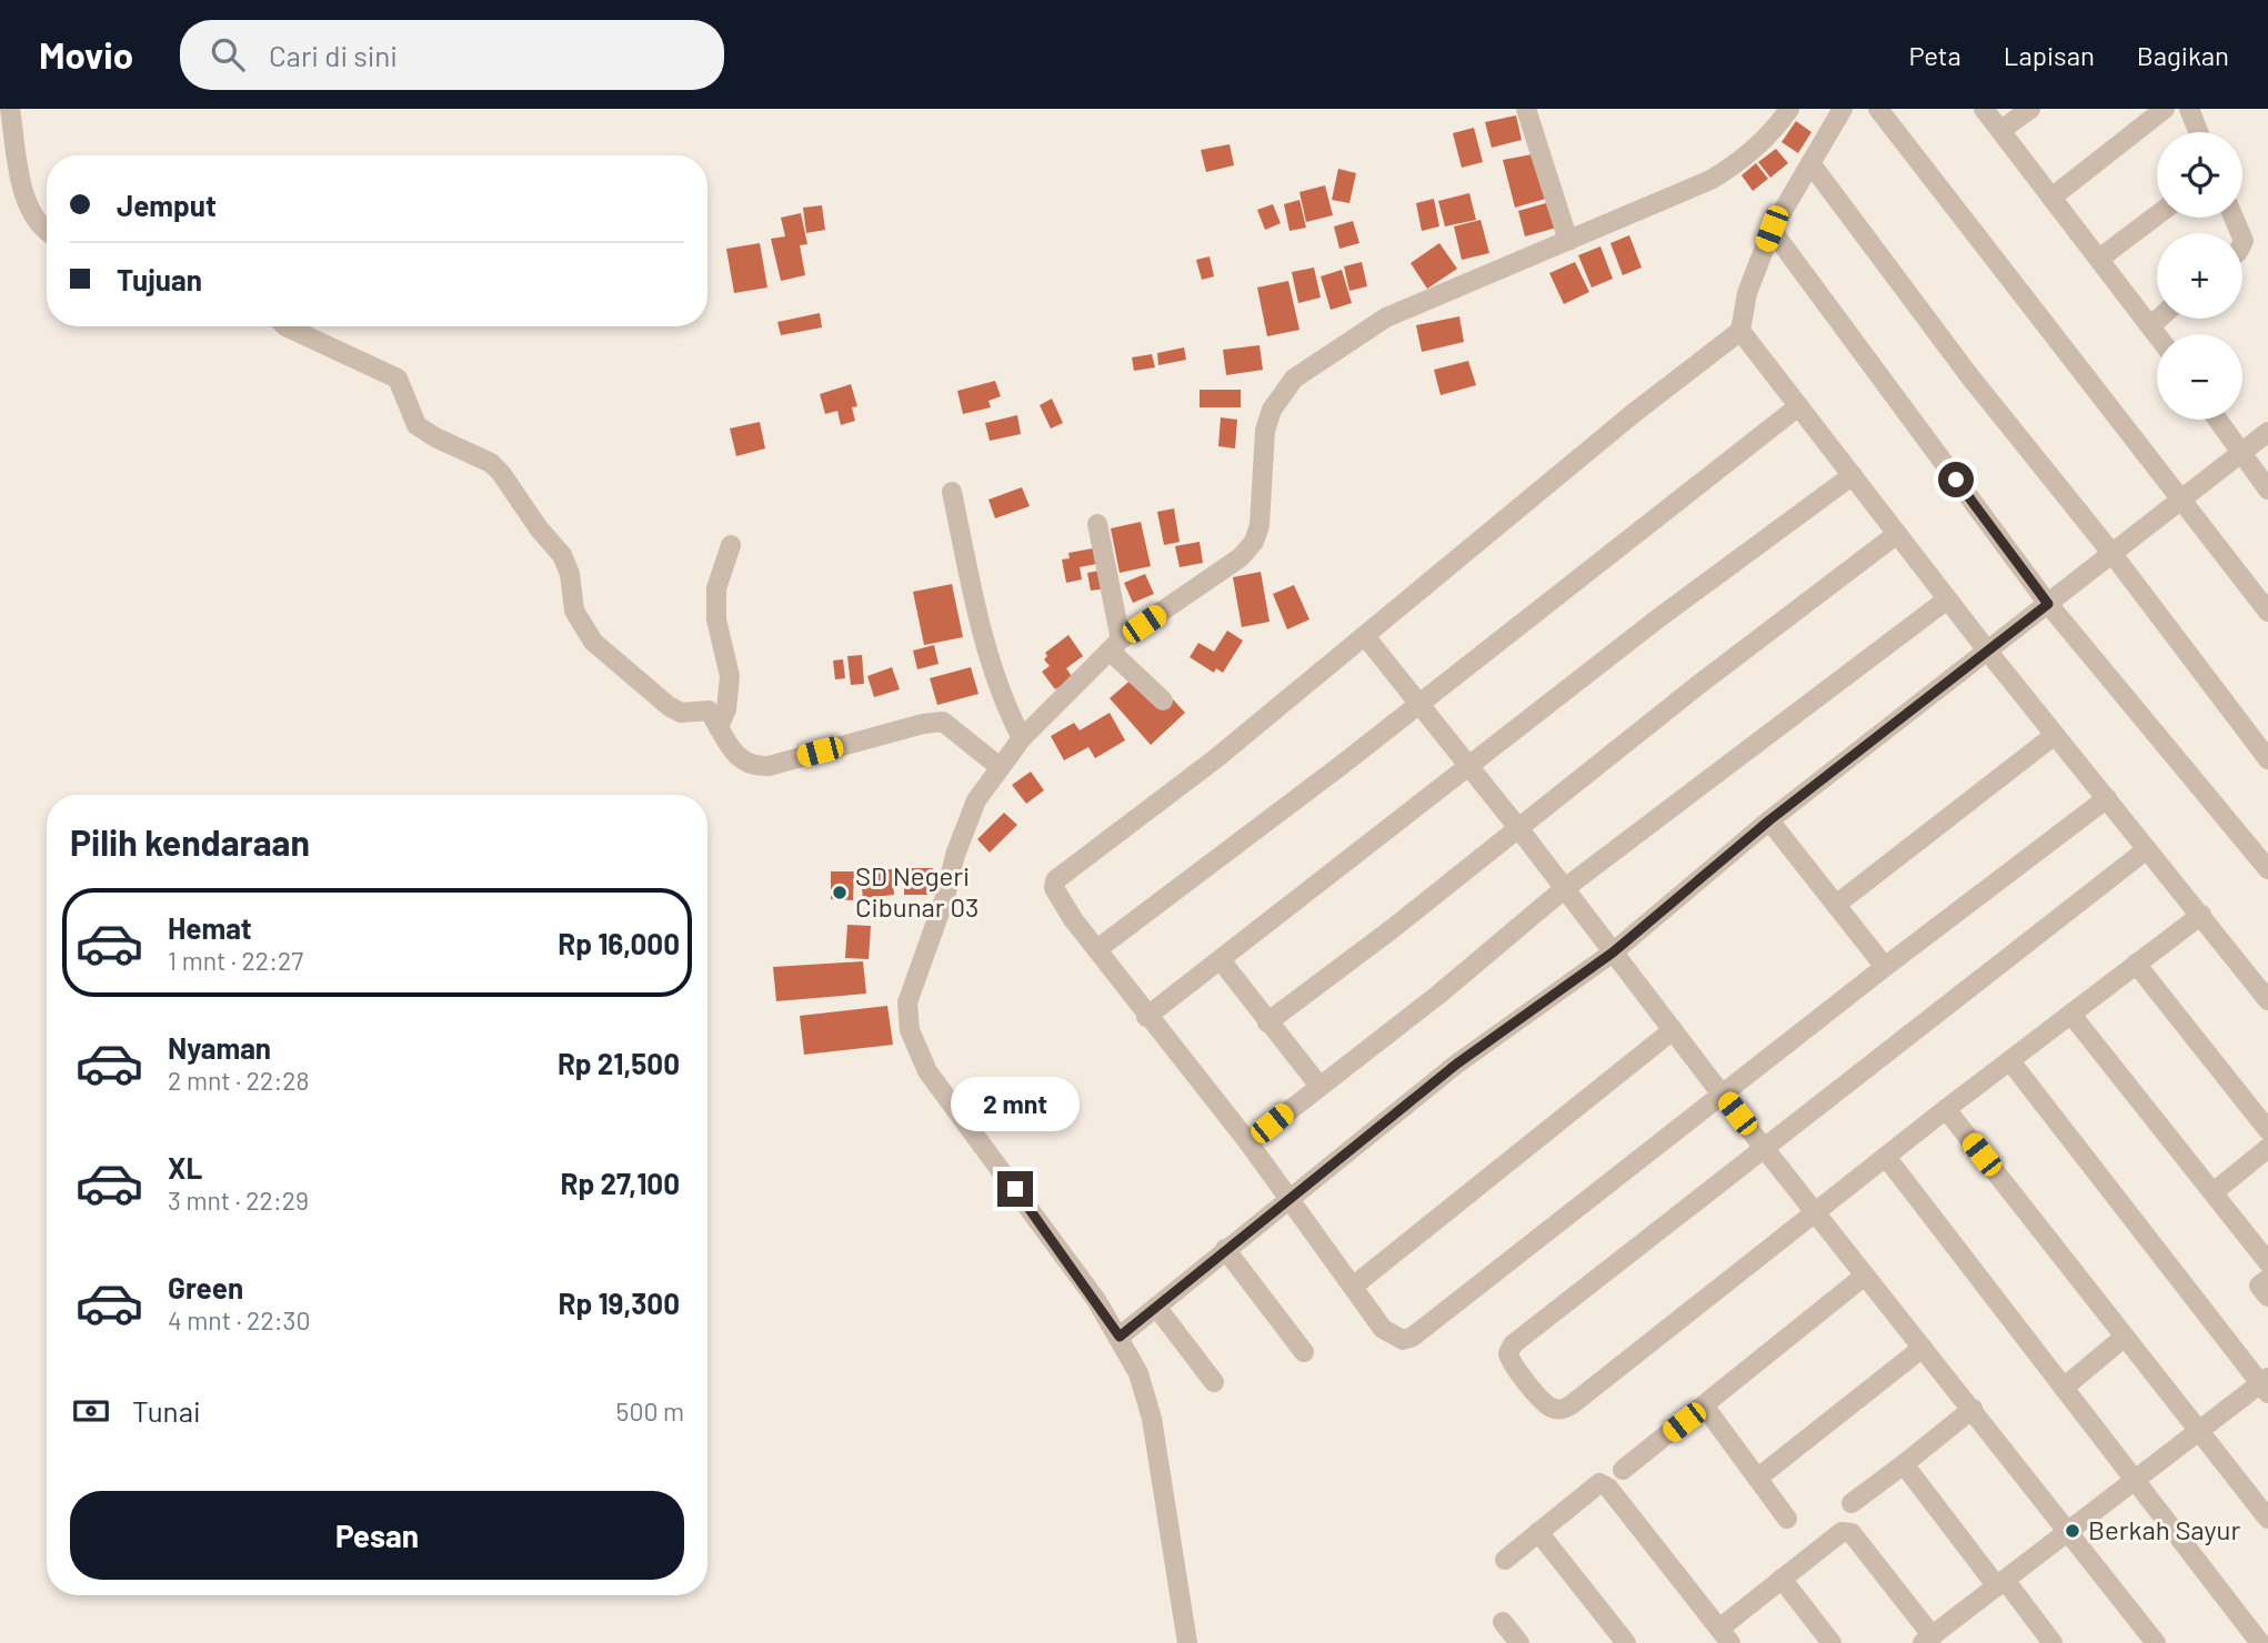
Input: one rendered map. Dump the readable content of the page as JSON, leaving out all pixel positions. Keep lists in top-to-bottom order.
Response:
{
  "places": ["SD Negeri Cibunar 03", "Berkah Sayur"],
  "page": {
    "header": "Movio",
    "search": "Cari di sini",
    "nav": ["Peta", "Lapisan", "Bagikan"],
    "map_buttons": ["+", "−"],
    "banner": ["Jemput", "Tujuan"],
    "heading": "Pilih kendaraan",
    "list": [
      {
        "name": "Hemat",
        "note": "1 mnt · 22:27",
        "value": "Rp 16,000"
      },
      {
        "name": "Nyaman",
        "note": "2 mnt · 22:28",
        "value": "Rp 21,500"
      },
      {
        "name": "XL",
        "note": "3 mnt · 22:29",
        "value": "Rp 27,100"
      },
      {
        "name": "Green",
        "note": "4 mnt · 22:30",
        "value": "Rp 19,300"
      }
    ],
    "bubble": "2 mnt",
    "pay": ["Tunai", "500 m"],
    "buttons": "Pesan"
  }
}
